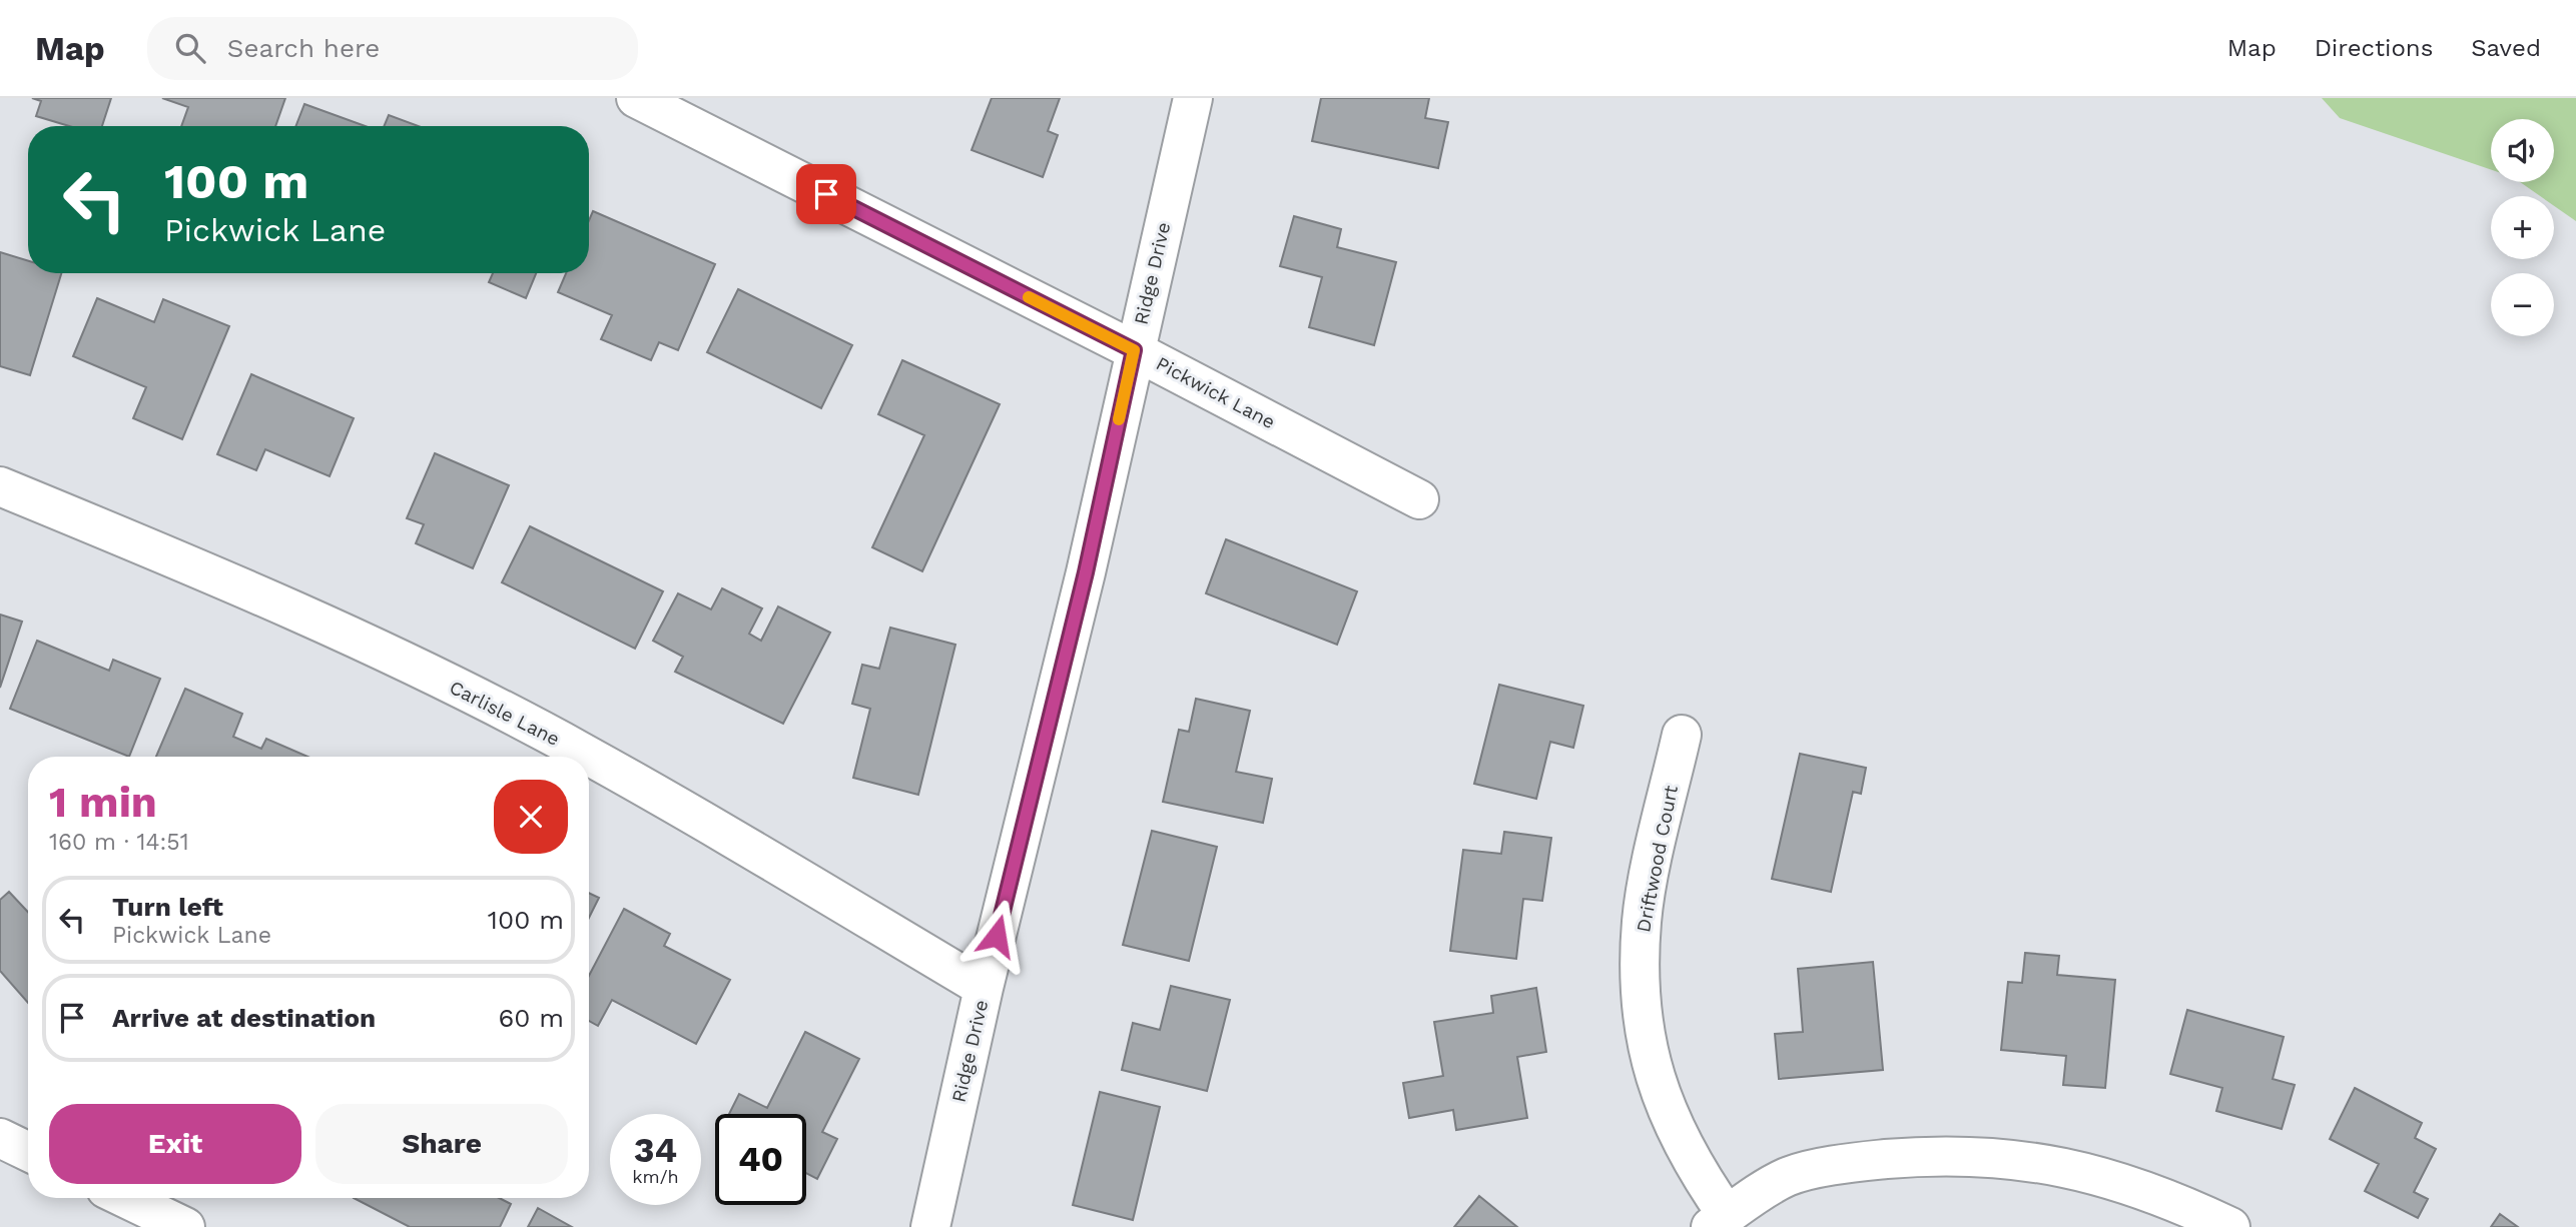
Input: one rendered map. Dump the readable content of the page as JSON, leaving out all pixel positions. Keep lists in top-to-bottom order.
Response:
{
  "streets": {
    "street": [
      "Ridge Drive",
      "Pickwick Lane",
      "Carlisle Lane",
      "Driftwood Court"
    ]
  },
  "crossings": [
    ["Ridge Drive", "Pickwick Lane"],
    ["Ridge Drive", "Carlisle Lane"]
  ],
  "page": {
    "header": "Map",
    "search": "Search here",
    "nav": ["Map", "Directions", "Saved"],
    "map_buttons": ["+", "−"],
    "turn": ["100 m", "Pickwick Lane"],
    "heading": ["1 min", "160 m · 14:51"],
    "list": [
      {
        "name": "Turn left",
        "note": "Pickwick Lane",
        "value": "100 m"
      },
      {
        "name": "Arrive at destination",
        "value": "60 m"
      }
    ],
    "buttons": ["Exit", "Share"],
    "speed": "34 km/h",
    "limit": "40"
  }
}
